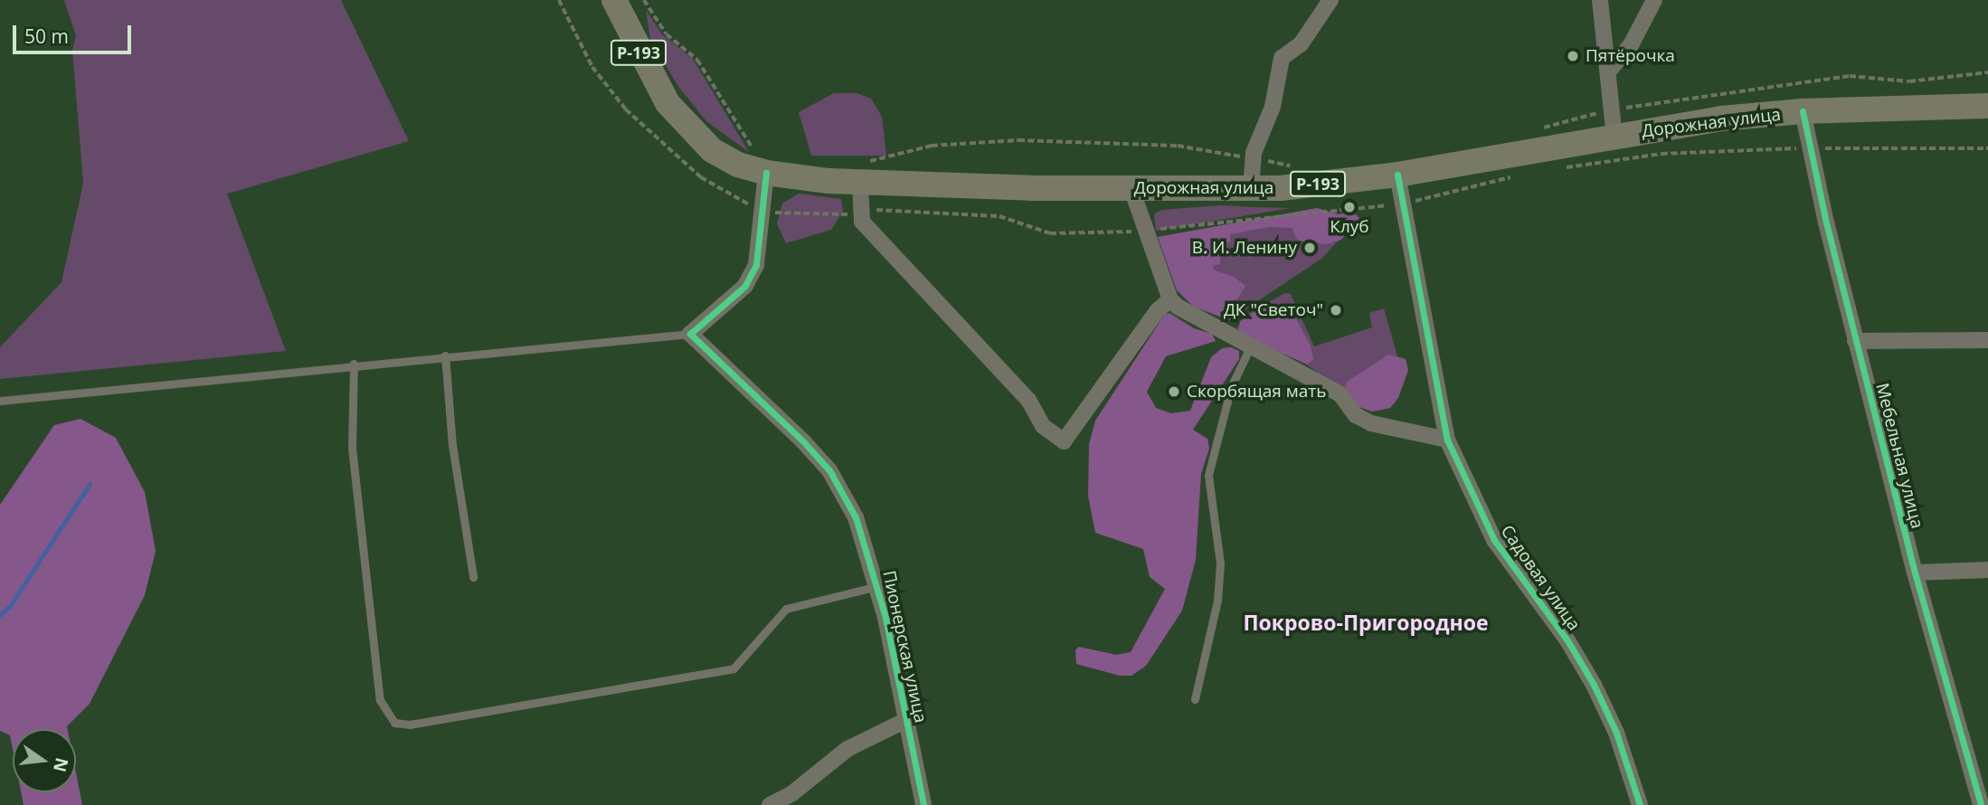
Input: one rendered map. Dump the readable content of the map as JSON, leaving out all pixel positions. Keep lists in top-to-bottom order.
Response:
{
  "streets": {
    "main road": ["Р-193", "Дорожная улица"],
    "street": ["Мебельная улица", "Садовая улица", "Пионерская улица"]
  },
  "crossings": [
    ["Дорожная улица", "Мебельная улица"],
    ["Дорожная улица", "Садовая улица"]
  ],
  "districts": ["Покрово-Пригородное"],
  "places": [
    "Пятёрочка",
    "Клуб",
    "В. И. Ленину",
    "ДК \"Светоч\"",
    "Скорбящая мать"
  ],
  "scale_bar": "50 m",
  "north": "right"
}
